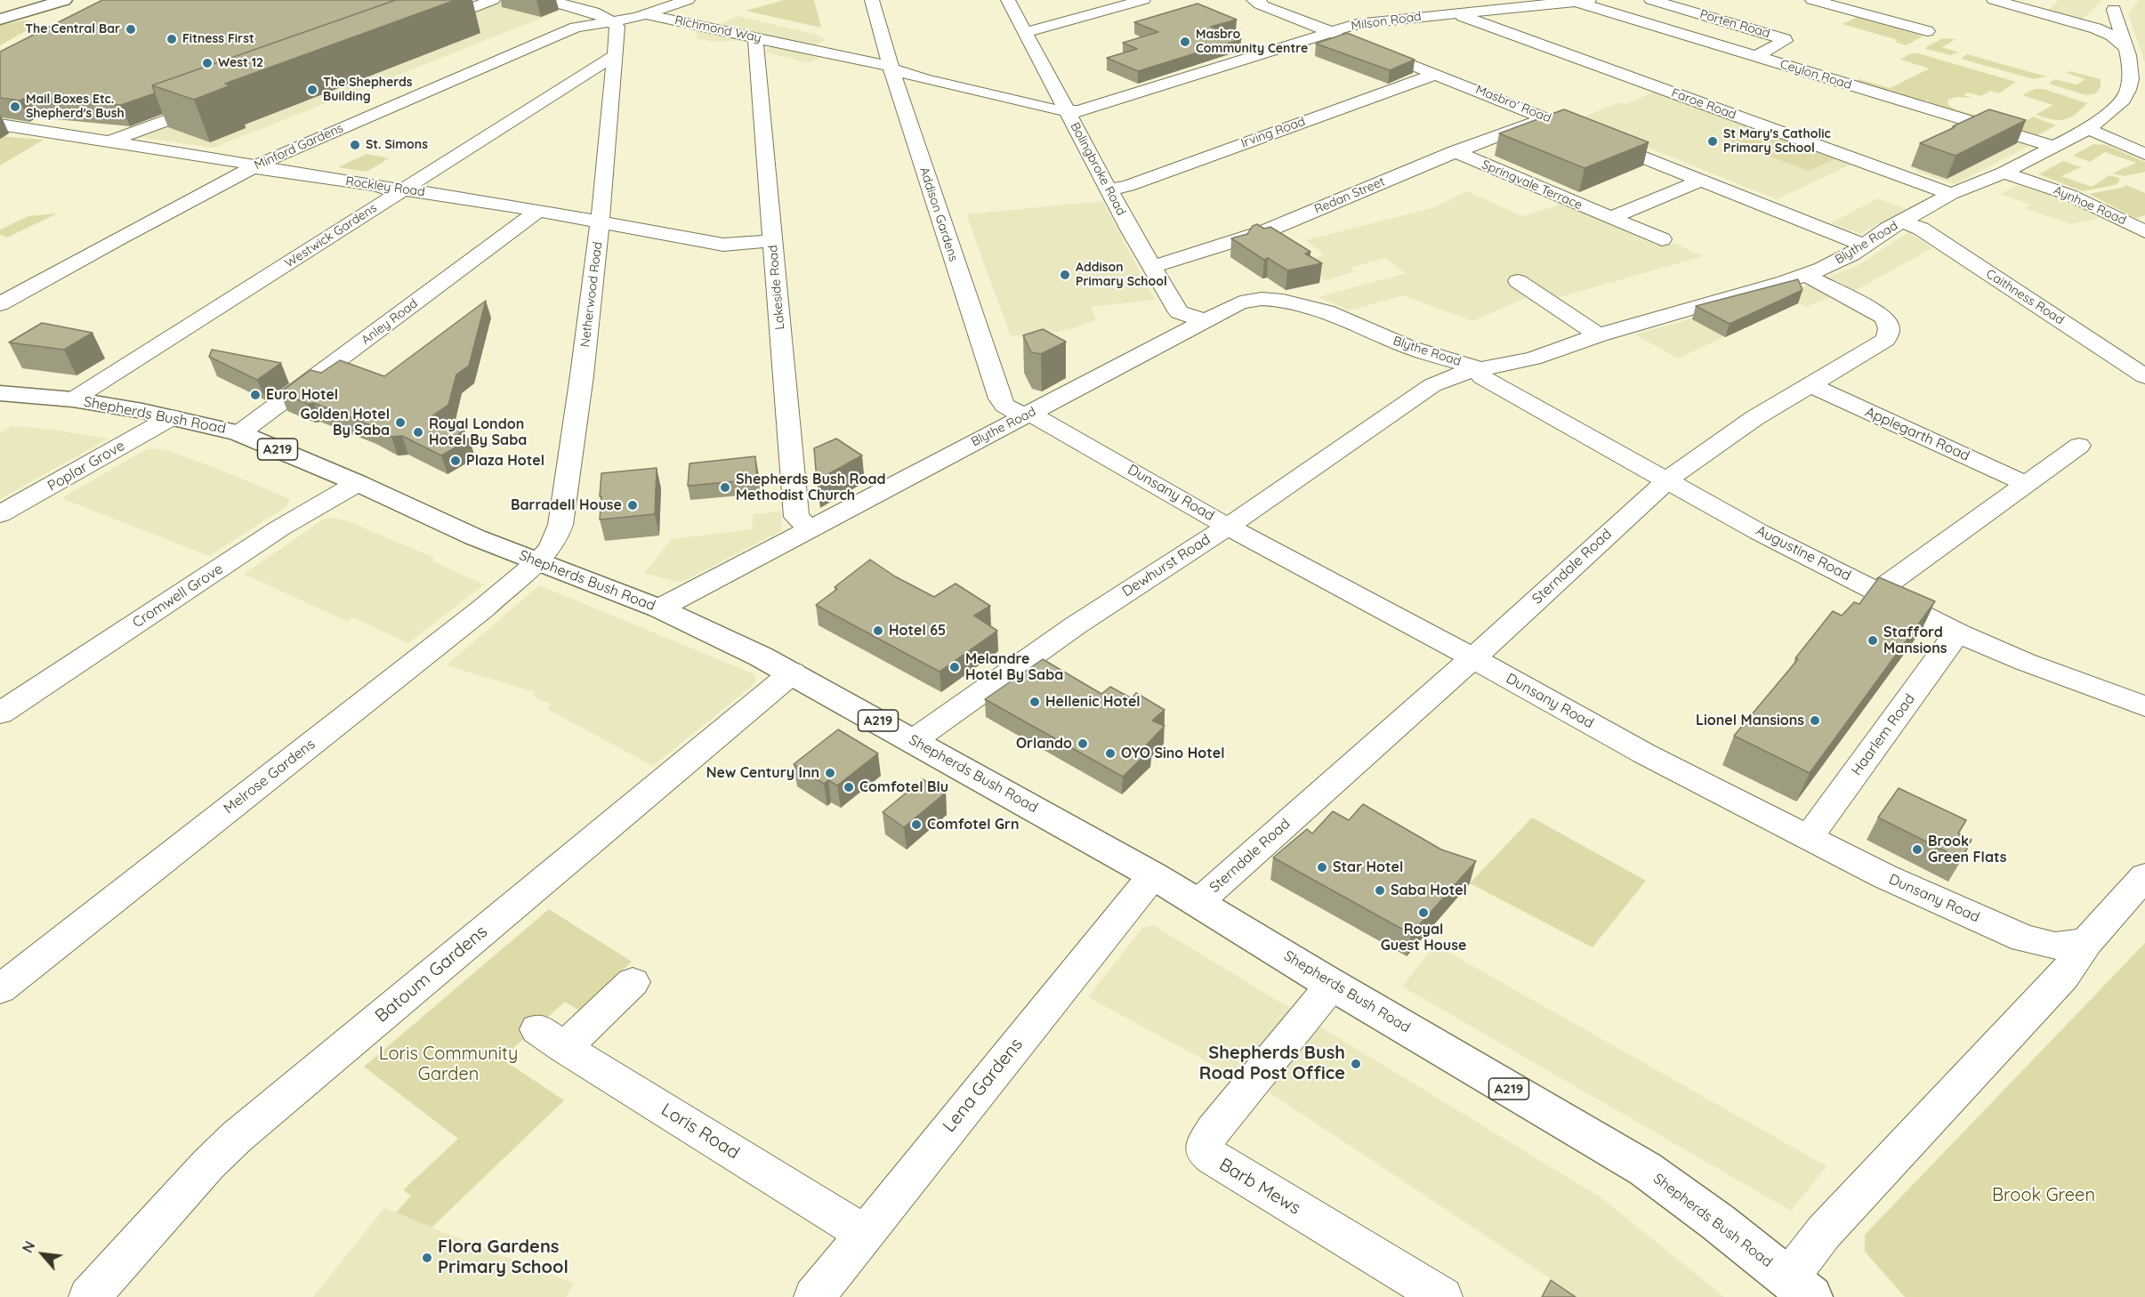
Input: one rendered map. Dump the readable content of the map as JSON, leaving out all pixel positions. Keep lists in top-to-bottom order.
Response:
{
  "streets": {
    "main road": ["Shepherds Bush Road", "A219"],
    "street": [
      "Milson Road",
      "Porten Road",
      "Richmond Way",
      "Ceylon Road",
      "Masbro' Road",
      "Faroe Road",
      "Irving Road",
      "Minford Gardens",
      "Bolingbroke Road",
      "Springvale Terrace",
      "Rockley Road",
      "Redan Street",
      "Aynhoe Road",
      "Addison Gardens",
      "Westwick Gardens",
      "Blythe Road",
      "Lakeside Road",
      "Netherwood Road",
      "Caithness Road",
      "Anley Road",
      "Applegarth Road",
      "Poplar Grove",
      "Dunsany Road",
      "Augustine Road",
      "Dewhurst Road",
      "Sterndale Road",
      "Cromwell Grove",
      "Haarlem Road",
      "Melrose Gardens",
      "Batoum Gardens",
      "Lena Gardens",
      "Loris Road",
      "Barb Mews"
    ]
  },
  "crossings": [
    ["Milson Road", "Richmond Way"],
    ["Milson Road", "Ceylon Road"],
    ["Milson Road", "Masbro' Road"],
    ["Milson Road", "Faroe Road"],
    ["Milson Road", "Bolingbroke Road"],
    ["Porten Road", "Ceylon Road"],
    ["Richmond Way", "Minford Gardens"],
    ["Richmond Way", "Bolingbroke Road"],
    ["Richmond Way", "Addison Gardens"],
    ["Richmond Way", "Lakeside Road"],
    ["Richmond Way", "Netherwood Road"],
    ["Ceylon Road", "Blythe Road"],
    ["Masbro' Road", "Irving Road"],
    ["Masbro' Road", "Redan Street"],
    ["Masbro' Road", "Blythe Road"],
    ["Faroe Road", "Blythe Road"],
    ["Irving Road", "Bolingbroke Road"],
    ["Minford Gardens", "Rockley Road"],
    ["Minford Gardens", "Netherwood Road"],
    ["Bolingbroke Road", "Redan Street"],
    ["Bolingbroke Road", "Blythe Road"],
    ["Springvale Terrace", "Redan Street"],
    ["Rockley Road", "Westwick Gardens"],
    ["Rockley Road", "Lakeside Road"],
    ["Rockley Road", "Netherwood Road"],
    ["Rockley Road", "Anley Road"],
    ["Aynhoe Road", "Blythe Road"],
    ["Addison Gardens", "Blythe Road"],
    ["Addison Gardens", "Dunsany Road"],
    ["Westwick Gardens", "Netherwood Road"],
    ["Westwick Gardens", "Shepherds Bush Road"],
    ["Blythe Road", "Lakeside Road"],
    ["Blythe Road", "Caithness Road"],
    ["Blythe Road", "Shepherds Bush Road"],
    ["Blythe Road", "Dunsany Road"],
    ["Blythe Road", "Augustine Road"],
    ["Blythe Road", "Dewhurst Road"],
    ["Blythe Road", "Sterndale Road"],
    ["Netherwood Road", "Shepherds Bush Road"],
    ["Netherwood Road", "Melrose Gardens"],
    ["Anley Road", "Shepherds Bush Road"],
    ["Shepherds Bush Road", "Poplar Grove"],
    ["Shepherds Bush Road", "Dewhurst Road"],
    ["Shepherds Bush Road", "Sterndale Road"],
    ["Shepherds Bush Road", "Cromwell Grove"],
    ["Shepherds Bush Road", "Melrose Gardens"],
    ["Shepherds Bush Road", "Batoum Gardens"],
    ["Shepherds Bush Road", "Lena Gardens"],
    ["Shepherds Bush Road", "Barb Mews"],
    ["Applegarth Road", "Sterndale Road"],
    ["Dunsany Road", "Dewhurst Road"],
    ["Dunsany Road", "Sterndale Road"],
    ["Dunsany Road", "Haarlem Road"],
    ["Augustine Road", "Dewhurst Road"],
    ["Augustine Road", "Sterndale Road"],
    ["Augustine Road", "Haarlem Road"],
    ["Lena Gardens", "Loris Road"]
  ],
  "parks": ["Loris Community Garden", "Brook Green"],
  "places": [
    "The Central Bar",
    "Fitness First",
    "Masbro Community Centre",
    "West 12",
    "The Shepherds Building",
    "Mail Boxes Etc. Shepherd's Bush",
    "St Mary's Catholic Primary School",
    "St. Simons",
    "Addison Primary School",
    "Euro Hotel",
    "Golden Hotel By Saba",
    "Royal London Hotel By Saba",
    "Plaza Hotel",
    "Shepherds Bush Road Methodist Church",
    "Barradell House",
    "Hotel 65",
    "Stafford Mansions",
    "Melandre Hotel By Saba",
    "Hellenic Hotel",
    "Lionel Mansions",
    "Orlando",
    "OYO Sino Hotel",
    "New Century Inn",
    "Comfotel Blu",
    "Comfotel Grn",
    "Brook Green Flats",
    "Star Hotel",
    "Saba Hotel",
    "Royal Guest House",
    "Shepherds Bush Road Post Office",
    "Flora Gardens Primary School"
  ],
  "north": "top left"
}
